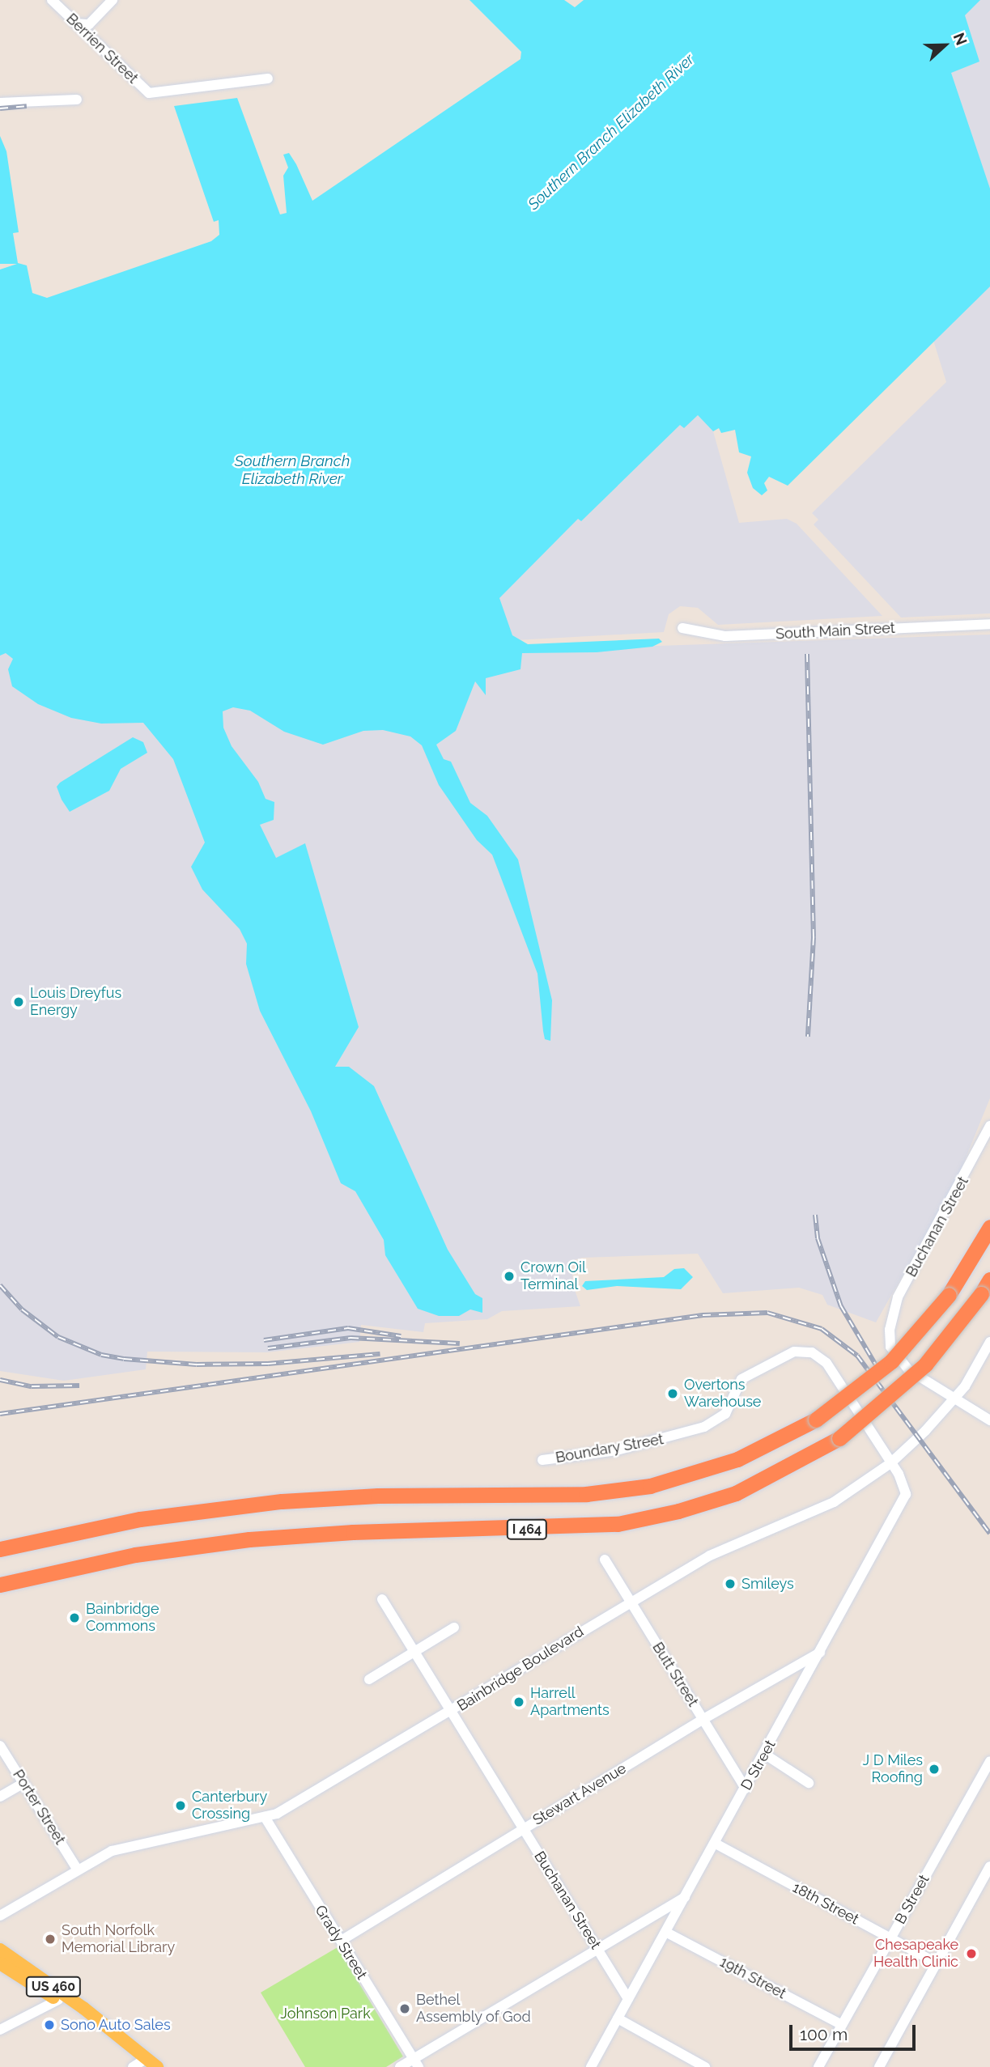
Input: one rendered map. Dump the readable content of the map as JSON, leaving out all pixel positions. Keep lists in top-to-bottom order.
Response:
{
  "streets": {
    "highway": ["I 464"],
    "main road": ["US 460"],
    "street": [
      "Berrien Street",
      "South Main Street",
      "Buchanan Street",
      "Boundary Street",
      "Bainbridge Boulevard",
      "Butt Street",
      "D Street",
      "Stewart Avenue",
      "Porter Street",
      "B Street",
      "18th Street",
      "Grady Street",
      "19th Street"
    ]
  },
  "crossings": [
    ["Buchanan Street", "Bainbridge Boulevard"],
    ["Buchanan Street", "D Street"],
    ["Buchanan Street", "Stewart Avenue"],
    ["Boundary Street", "Bainbridge Boulevard"],
    ["Boundary Street", "D Street"],
    ["Bainbridge Boulevard", "Butt Street"],
    ["Bainbridge Boulevard", "D Street"],
    ["Bainbridge Boulevard", "Porter Street"],
    ["Bainbridge Boulevard", "Grady Street"],
    ["Butt Street", "D Street"],
    ["Butt Street", "Stewart Avenue"],
    ["D Street", "Stewart Avenue"],
    ["D Street", "18th Street"],
    ["D Street", "19th Street"],
    ["Stewart Avenue", "Grady Street"],
    ["B Street", "18th Street"],
    ["B Street", "19th Street"]
  ],
  "water": ["Southern Branch Elizabeth River"],
  "parks": ["Johnson Park"],
  "places": [
    "Louis Dreyfus Energy",
    "Crown Oil Terminal",
    "Overtons Warehouse",
    "Smileys",
    "Bainbridge Commons",
    "Harrell Apartments",
    "J D Miles Roofing",
    "Canterbury Crossing",
    "South Norfolk Memorial Library",
    "Chesapeake Health Clinic",
    "Bethel Assembly of God",
    "Sono Auto Sales"
  ],
  "scale_bar": "100 m",
  "north": "right"
}
